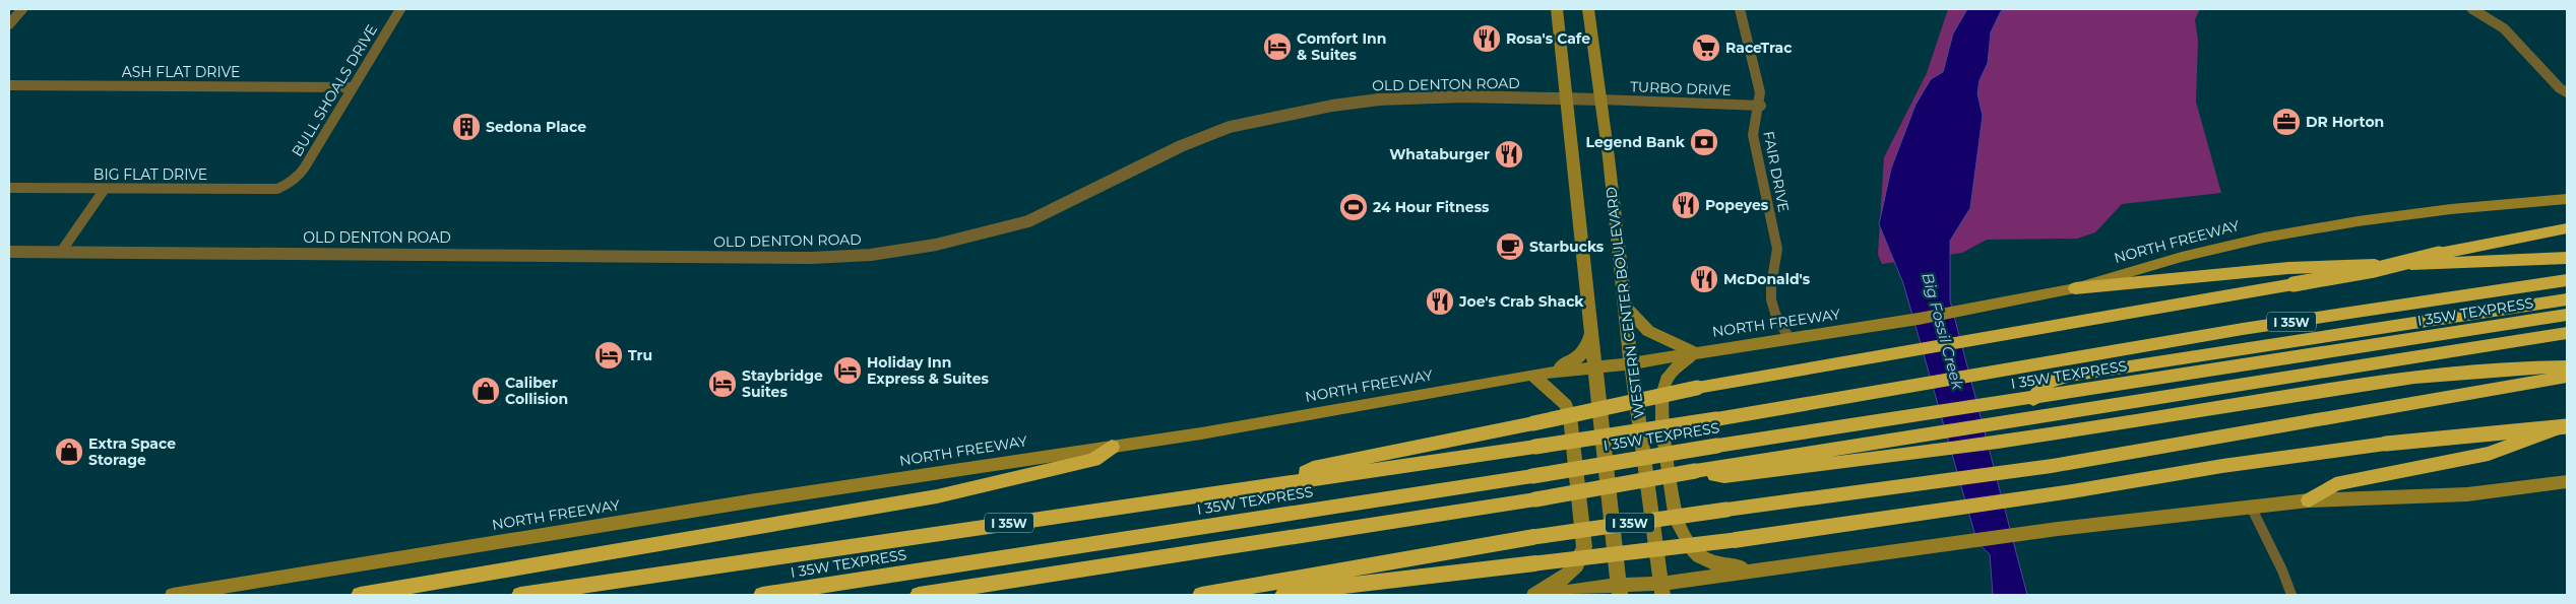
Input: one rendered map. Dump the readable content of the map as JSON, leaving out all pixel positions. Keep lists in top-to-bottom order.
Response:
{
  "streets": {
    "highway": ["I 35W TEXPRESS", "I 35W"],
    "main road": ["NORTH FREEWAY", "WESTERN CENTER BOULEVARD"],
    "street": [
      "ASH FLAT DRIVE",
      "OLD DENTON ROAD",
      "TURBO DRIVE",
      "BULL SHOALS DRIVE",
      "FAIR DRIVE",
      "BIG FLAT DRIVE"
    ]
  },
  "crossings": [
    ["ASH FLAT DRIVE", "BULL SHOALS DRIVE"],
    ["OLD DENTON ROAD", "TURBO DRIVE"],
    ["OLD DENTON ROAD", "WESTERN CENTER BOULEVARD"],
    ["TURBO DRIVE", "FAIR DRIVE"],
    ["TURBO DRIVE", "WESTERN CENTER BOULEVARD"],
    ["BULL SHOALS DRIVE", "BIG FLAT DRIVE"],
    ["FAIR DRIVE", "NORTH FREEWAY"],
    ["NORTH FREEWAY", "WESTERN CENTER BOULEVARD"]
  ],
  "water": ["Big Fossil Creek"],
  "places": {
    "restaurant": [
      "Rosa's Cafe",
      "Whataburger",
      "Popeyes",
      "McDonald's",
      "Joe's Crab Shack"
    ],
    "hotel": [
      "Comfort Inn & Suites",
      "Tru",
      "Holiday Inn Express & Suites",
      "Staybridge Suites"
    ],
    "supermarket": ["RaceTrac"],
    "office": ["DR Horton"],
    "building": ["Sedona Place"],
    "bank": ["Legend Bank"],
    "sports": ["24 Hour Fitness"],
    "cafe": ["Starbucks"],
    "shop": ["Caliber Collision", "Extra Space Storage"]
  }
}
